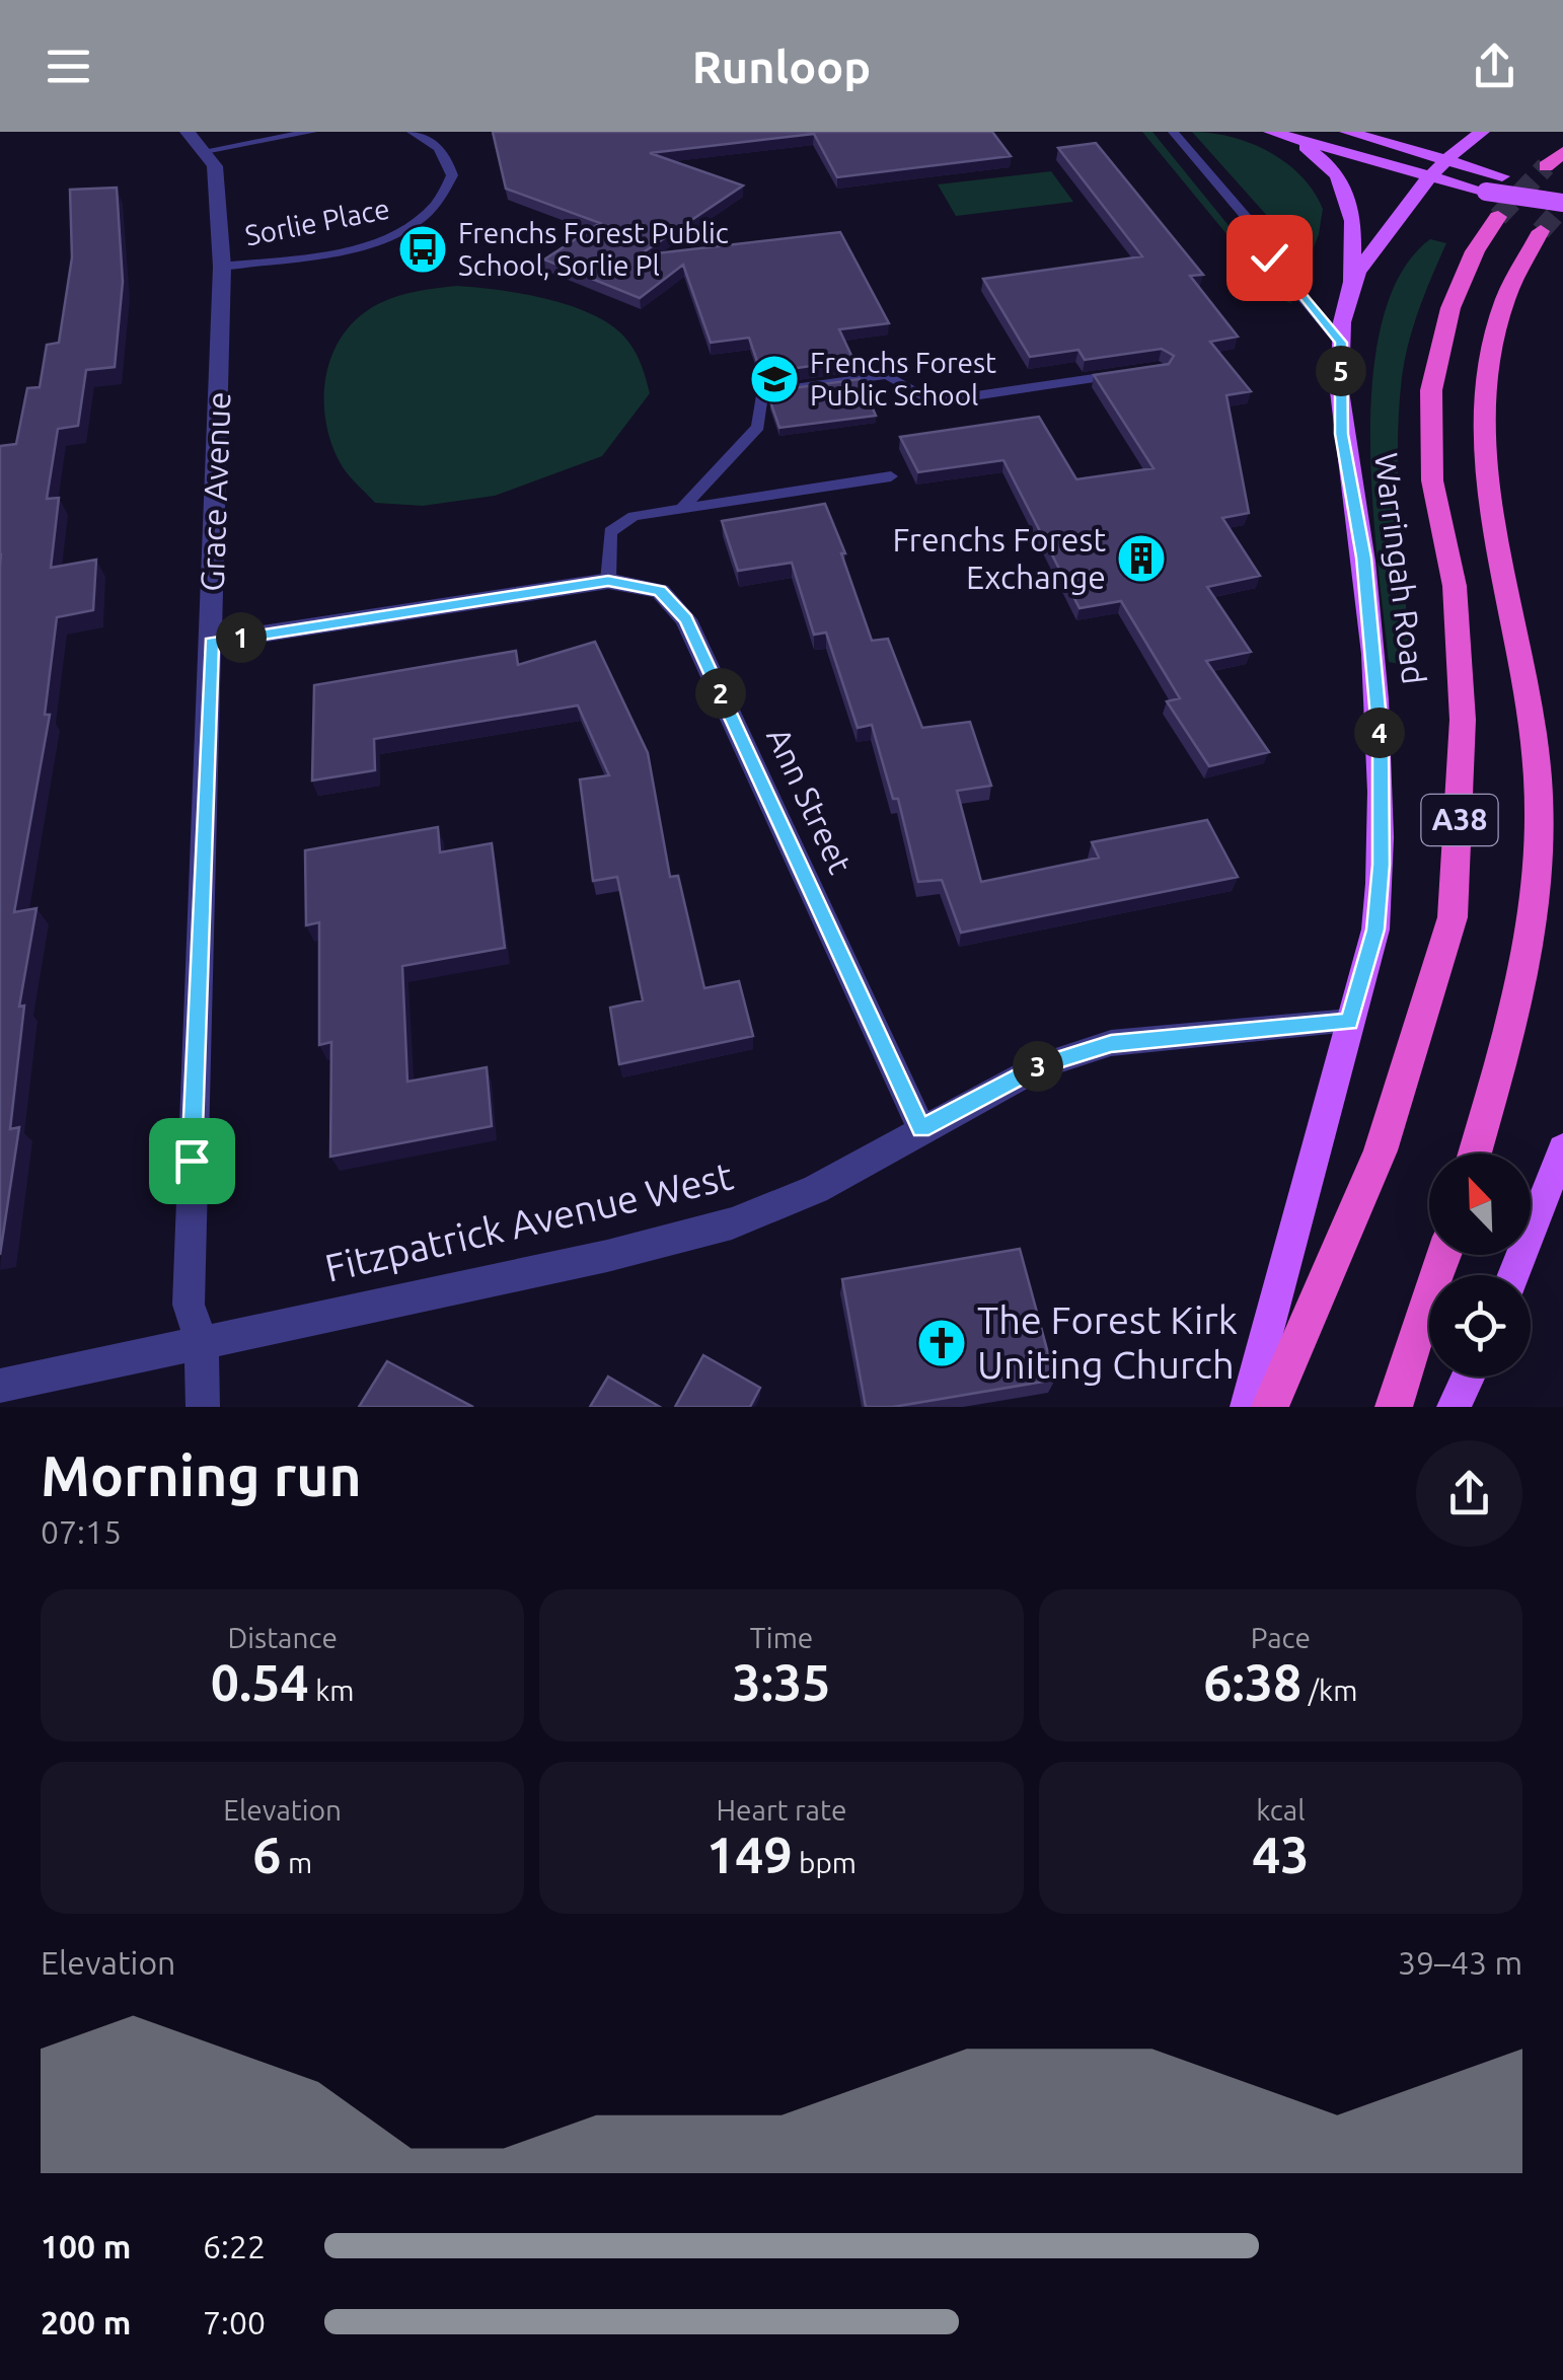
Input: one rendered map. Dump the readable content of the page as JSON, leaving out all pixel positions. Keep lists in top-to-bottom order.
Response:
{
  "streets": {
    "highway": ["Warringah Road", "A38"],
    "street": ["Grace Avenue", "Ann Street", "Fitzpatrick Avenue West"],
    "lane": ["Sorlie Place"]
  },
  "crossings": [
    ["Sorlie Place", "Grace Avenue"],
    ["Grace Avenue", "Ann Street"],
    ["Grace Avenue", "Fitzpatrick Avenue West"],
    ["Warringah Road", "Fitzpatrick Avenue West"],
    ["Ann Street", "Fitzpatrick Avenue West"]
  ],
  "places": {
    "bus stop": ["Frenchs Forest Public School, Sorlie Pl"],
    "school or university": ["Frenchs Forest Public School"],
    "building": ["Frenchs Forest Exchange"],
    "church": ["The Forest Kirk Uniting Church"]
  },
  "north": "top left",
  "page": {
    "header": "Runloop",
    "pins": [
      "5",
      "1",
      "2",
      "4",
      "3"
    ],
    "heading": ["Morning run", "07:15"],
    "stats": [
      ["Distance", "0.54 km"],
      ["Time", "3:35"],
      ["Pace", "6:38 /km"],
      ["Elevation", "6 m"],
      ["Heart rate", "149 bpm"],
      ["kcal", "43"]
    ],
    "chart": ["Elevation", "39–43 m"],
    "list": [
      {
        "name": "100 m",
        "note": "6:22"
      },
      {
        "name": "200 m",
        "note": "7:00"
      }
    ]
  }
}
